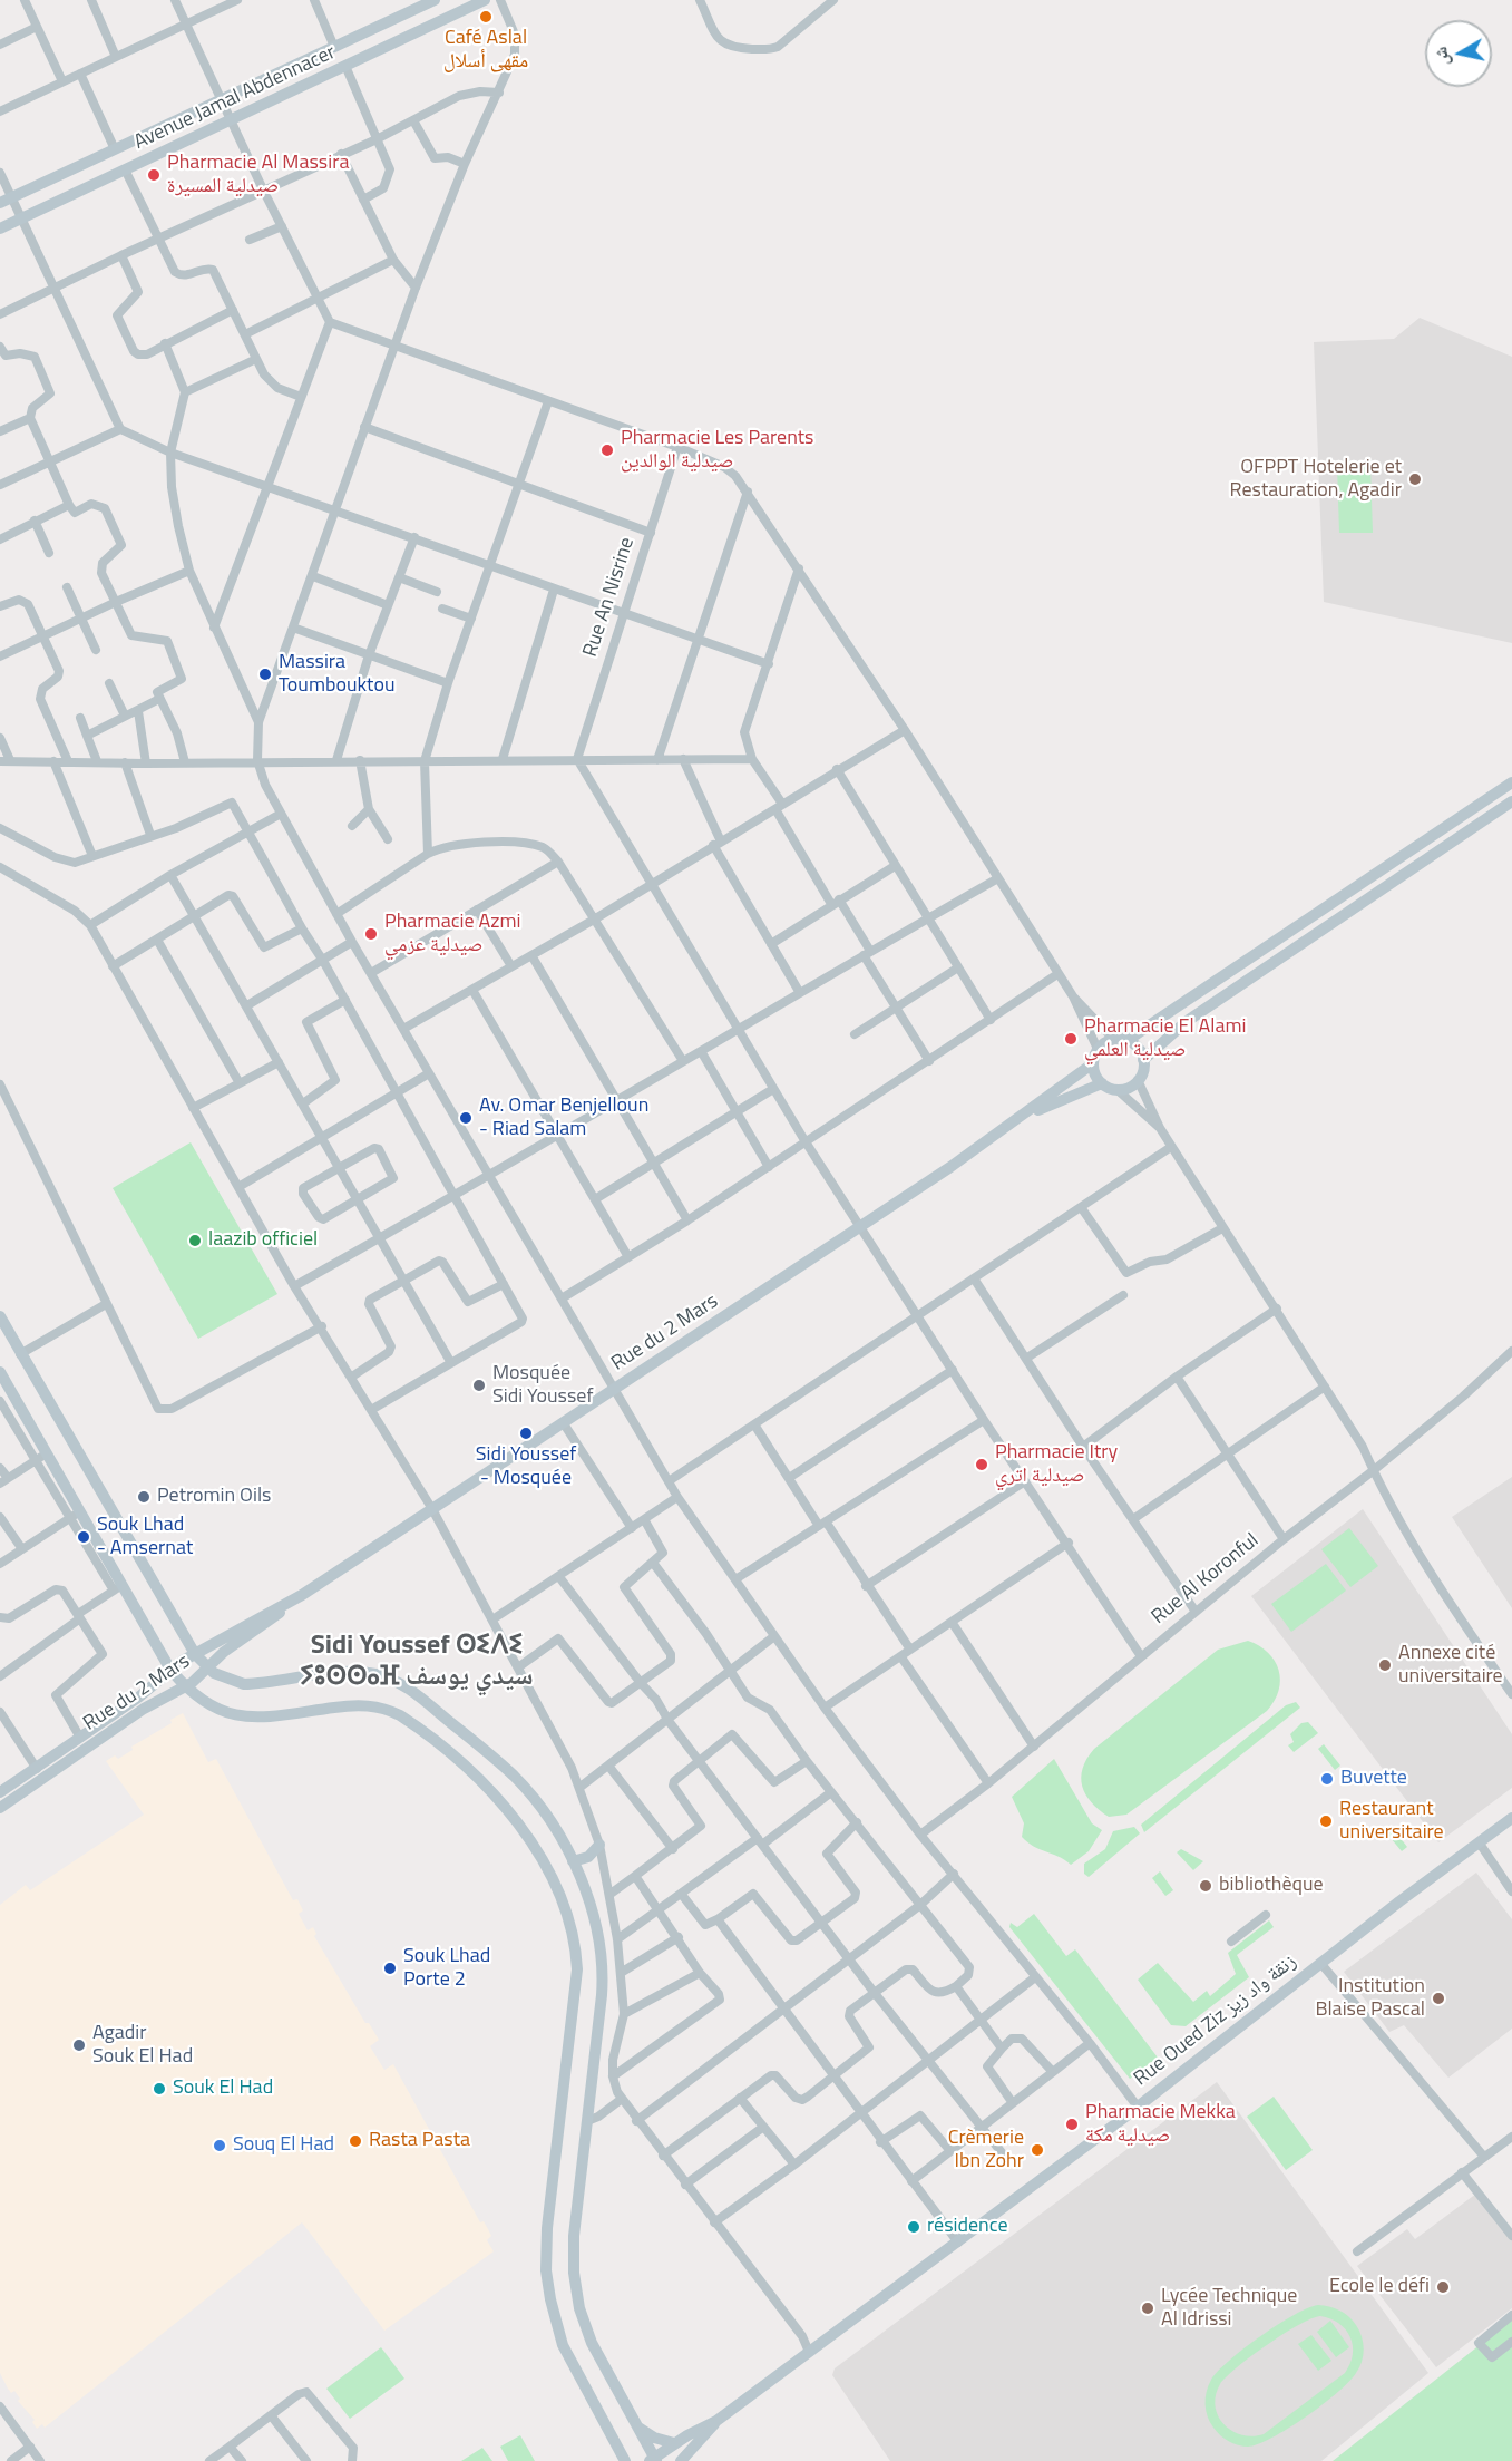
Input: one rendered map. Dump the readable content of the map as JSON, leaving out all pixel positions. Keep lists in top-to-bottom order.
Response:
{
  "streets": {
    "street": [
      "Avenue Jamal Abdennacer",
      "Rue An Nisrine",
      "Rue du 2 Mars",
      "Rue Al Koronful",
      "Rue Oued Ziz زنقة واد زيز"
    ]
  },
  "districts": ["Sidi Youssef ⵙⵉⴷⵉ ⵢⵓⵙⵙⴰⴼ سيدي يوسف"],
  "places": [
    "Café Aslal مقهى أسلال",
    "Pharmacie Al Massira صيدلية المسيرة",
    "Pharmacie Les Parents صيدلية الوالدين",
    "OFPPT Hotelerie et Restauration, Agadir",
    "Massira Toumbouktou",
    "Pharmacie Azmi صيدلية عزمي",
    "Pharmacie El Alami صيدلية العلمي",
    "Av. Omar Benjelloun - Riad Salam",
    "laazib officiel",
    "Mosquée Sidi Youssef",
    "Sidi Youssef - Mosquée",
    "Pharmacie Itry صيدلية اتري",
    "Petromin Oils",
    "Souk Lhad - Amsernat",
    "Annexe cité universitaire",
    "Buvette",
    "Restaurant universitaire",
    "bibliothèque",
    "Souk Lhad Porte 2",
    "Institution Blaise Pascal",
    "Agadir Souk El Had",
    "Souk El Had",
    "Pharmacie Mekka صيدلية مكة",
    "Rasta Pasta",
    "Souq El Had",
    "Crèmerie Ibn Zohr",
    "résidence",
    "Ecole le défi",
    "Lycée Technique Al Idrissi"
  ],
  "north": "left"
}
